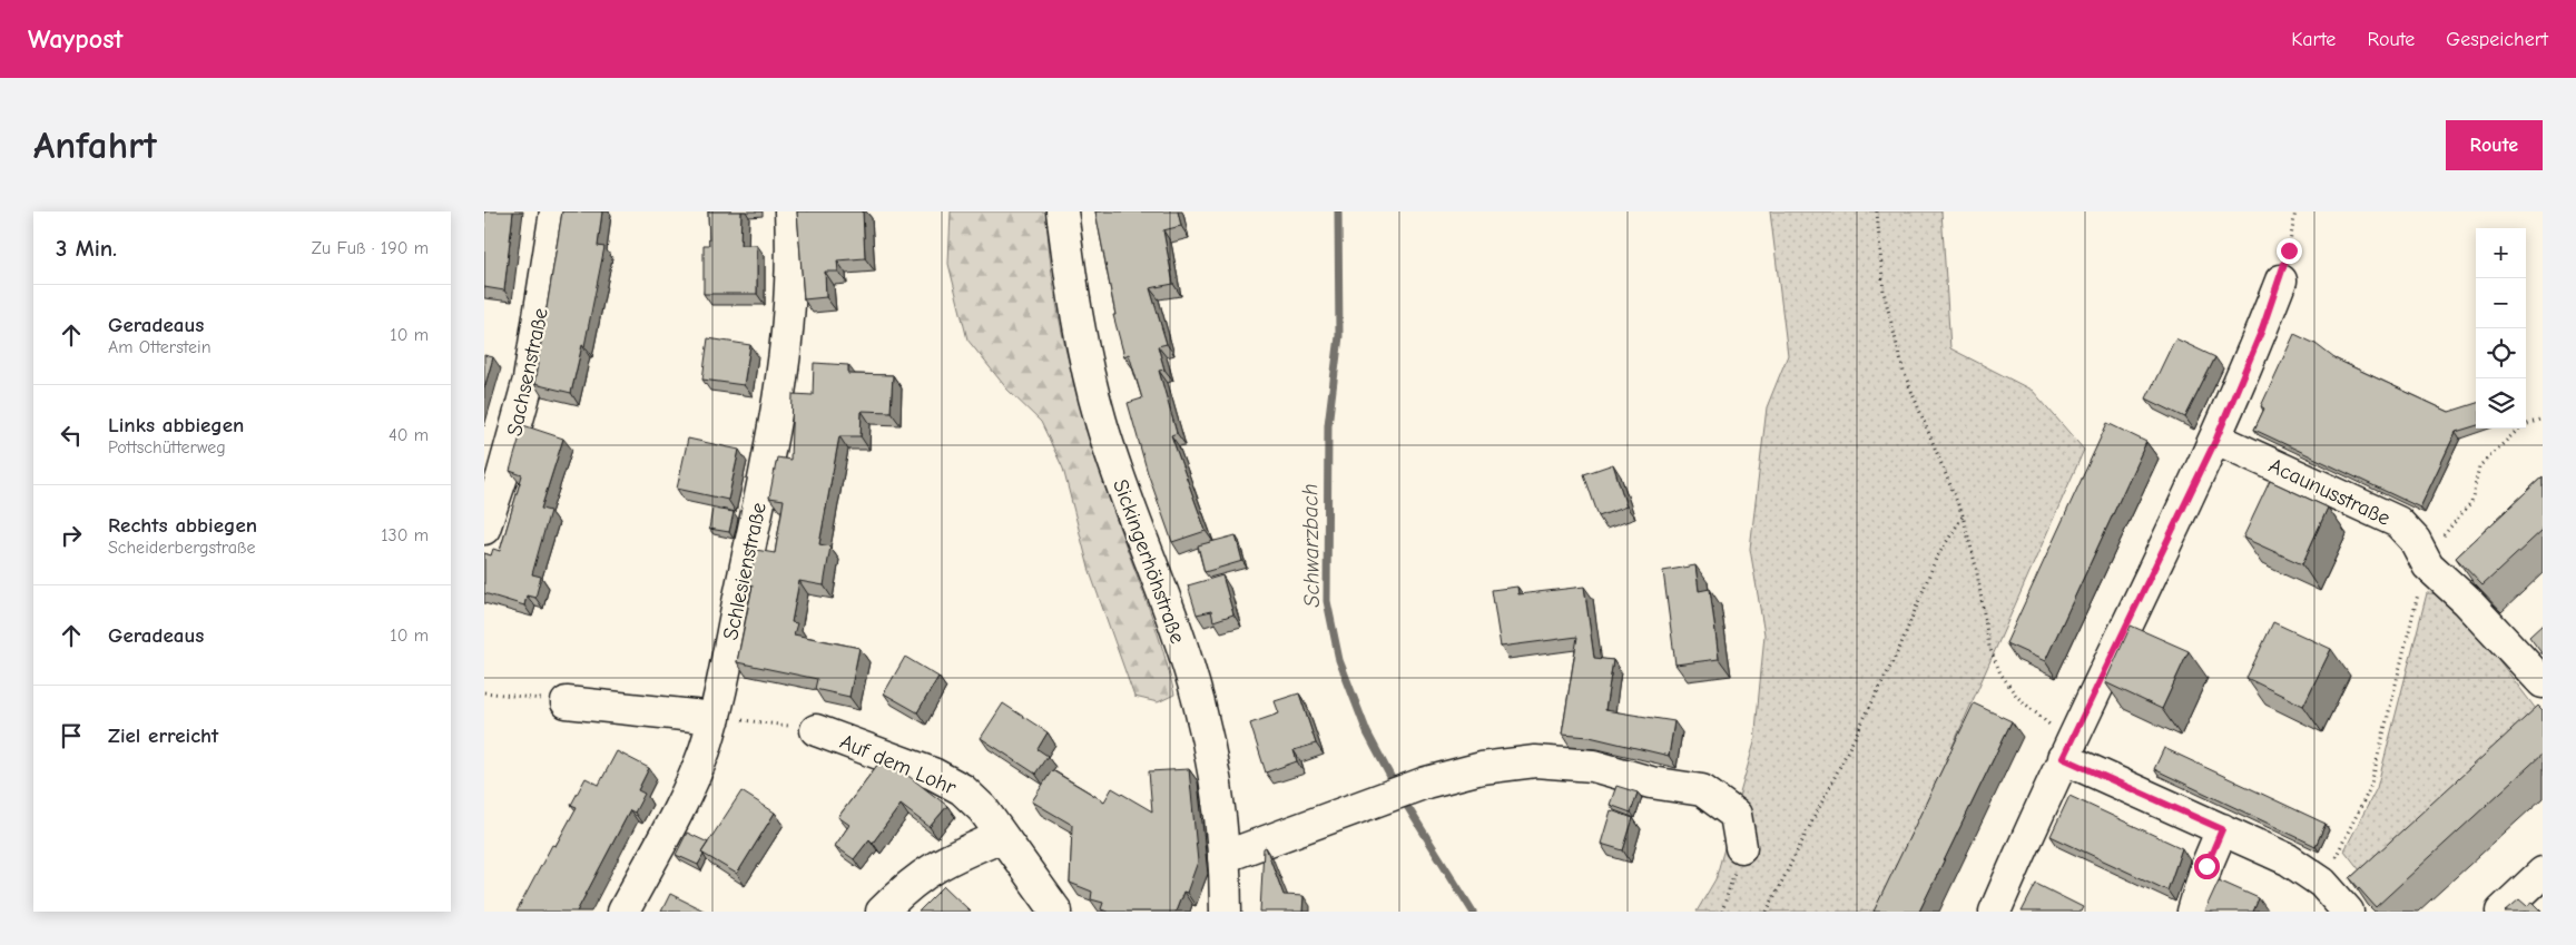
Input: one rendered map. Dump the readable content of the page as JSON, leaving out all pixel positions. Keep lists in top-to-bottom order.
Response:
{
  "streets": {
    "street": [
      "Sachsenstraße",
      "Acaunusstraße",
      "Sickingerhöhstraße",
      "Schlesienstraße",
      "Auf dem Lohr"
    ]
  },
  "water": ["Schwarzbach"],
  "page": {
    "header": "Waypost",
    "nav": ["Karte", "Route", "Gespeichert"],
    "buttons": "Route",
    "title": "Anfahrt",
    "heading": ["3 Min.", "Zu Fuß · 190 m"],
    "map_buttons": ["+", "−"],
    "list": [
      ["Geradeaus", "Am Otterstein", "10 m"],
      ["Links abbiegen", "Pottschütterweg", "40 m"],
      ["Rechts abbiegen", "Scheiderbergstraße", "130 m"],
      ["Geradeaus", "10 m"],
      "Ziel erreicht"
    ]
  }
}
